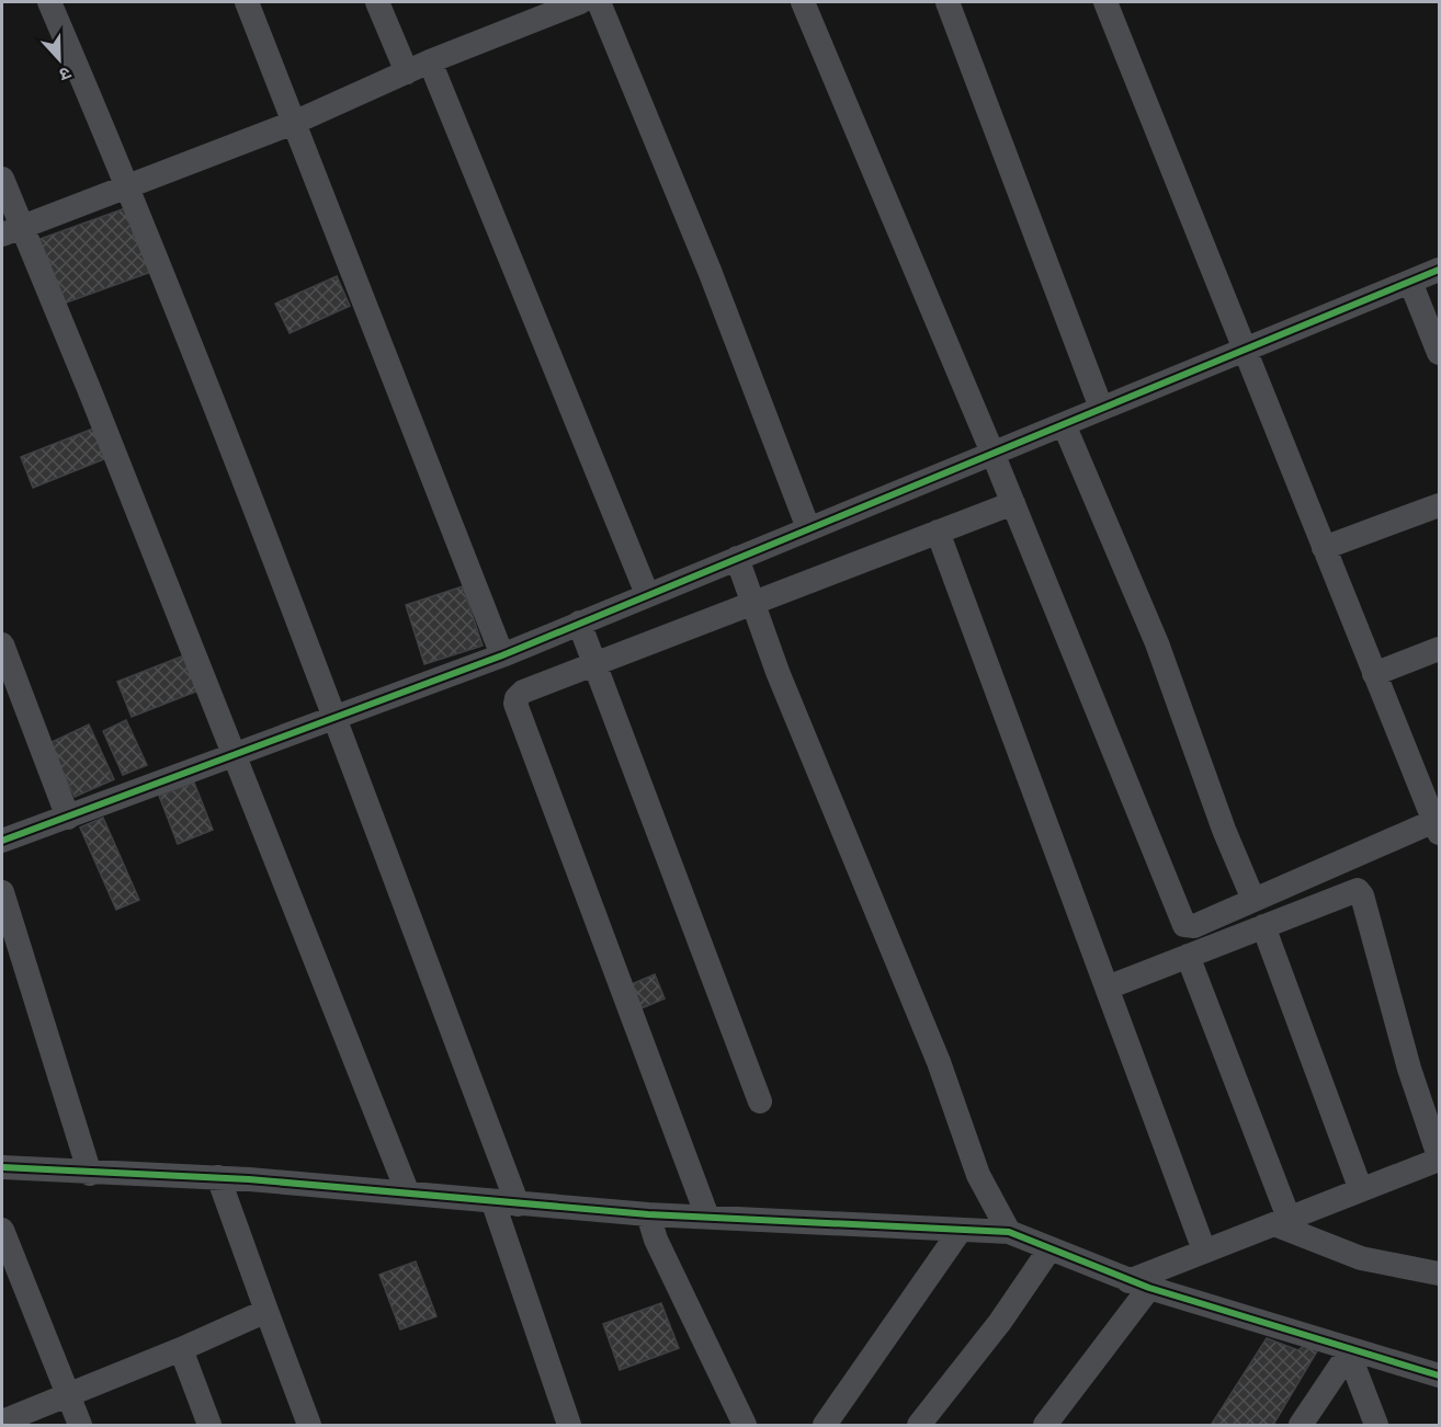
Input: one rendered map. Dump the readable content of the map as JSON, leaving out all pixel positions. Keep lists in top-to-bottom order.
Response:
{
  "north": "bottom"
}
